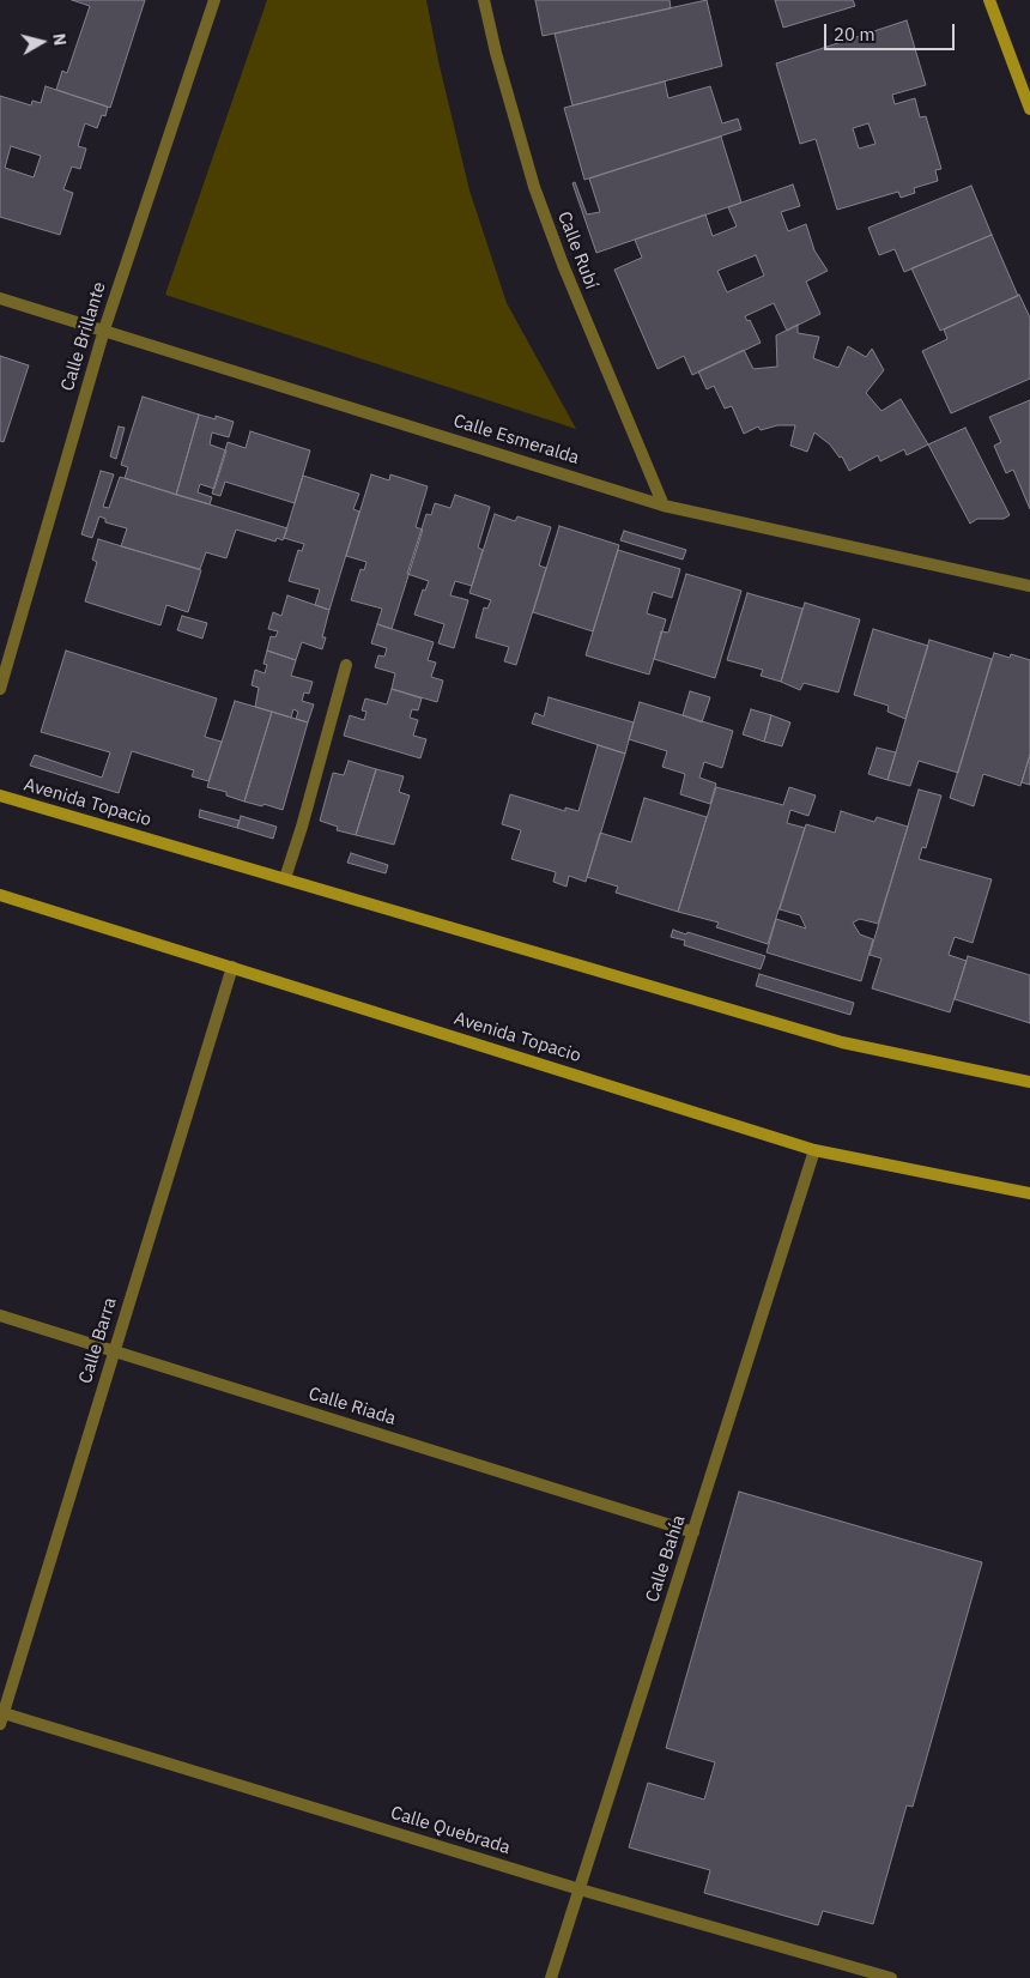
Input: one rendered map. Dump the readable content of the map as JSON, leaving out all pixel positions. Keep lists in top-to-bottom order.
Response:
{
  "streets": {
    "street": [
      "Calle Rubí",
      "Calle Brillante",
      "Calle Esmeralda",
      "Avenida Topacio",
      "Calle Barra",
      "Calle Riada",
      "Calle Bahía",
      "Calle Quebrada"
    ]
  },
  "crossings": [
    ["Calle Rubí", "Calle Esmeralda"],
    ["Calle Brillante", "Calle Esmeralda"],
    ["Avenida Topacio", "Calle Barra"],
    ["Avenida Topacio", "Calle Bahía"],
    ["Calle Barra", "Calle Riada"],
    ["Calle Barra", "Calle Quebrada"],
    ["Calle Riada", "Calle Bahía"],
    ["Calle Bahía", "Calle Quebrada"]
  ],
  "scale_bar": "20 m",
  "north": "right"
}
